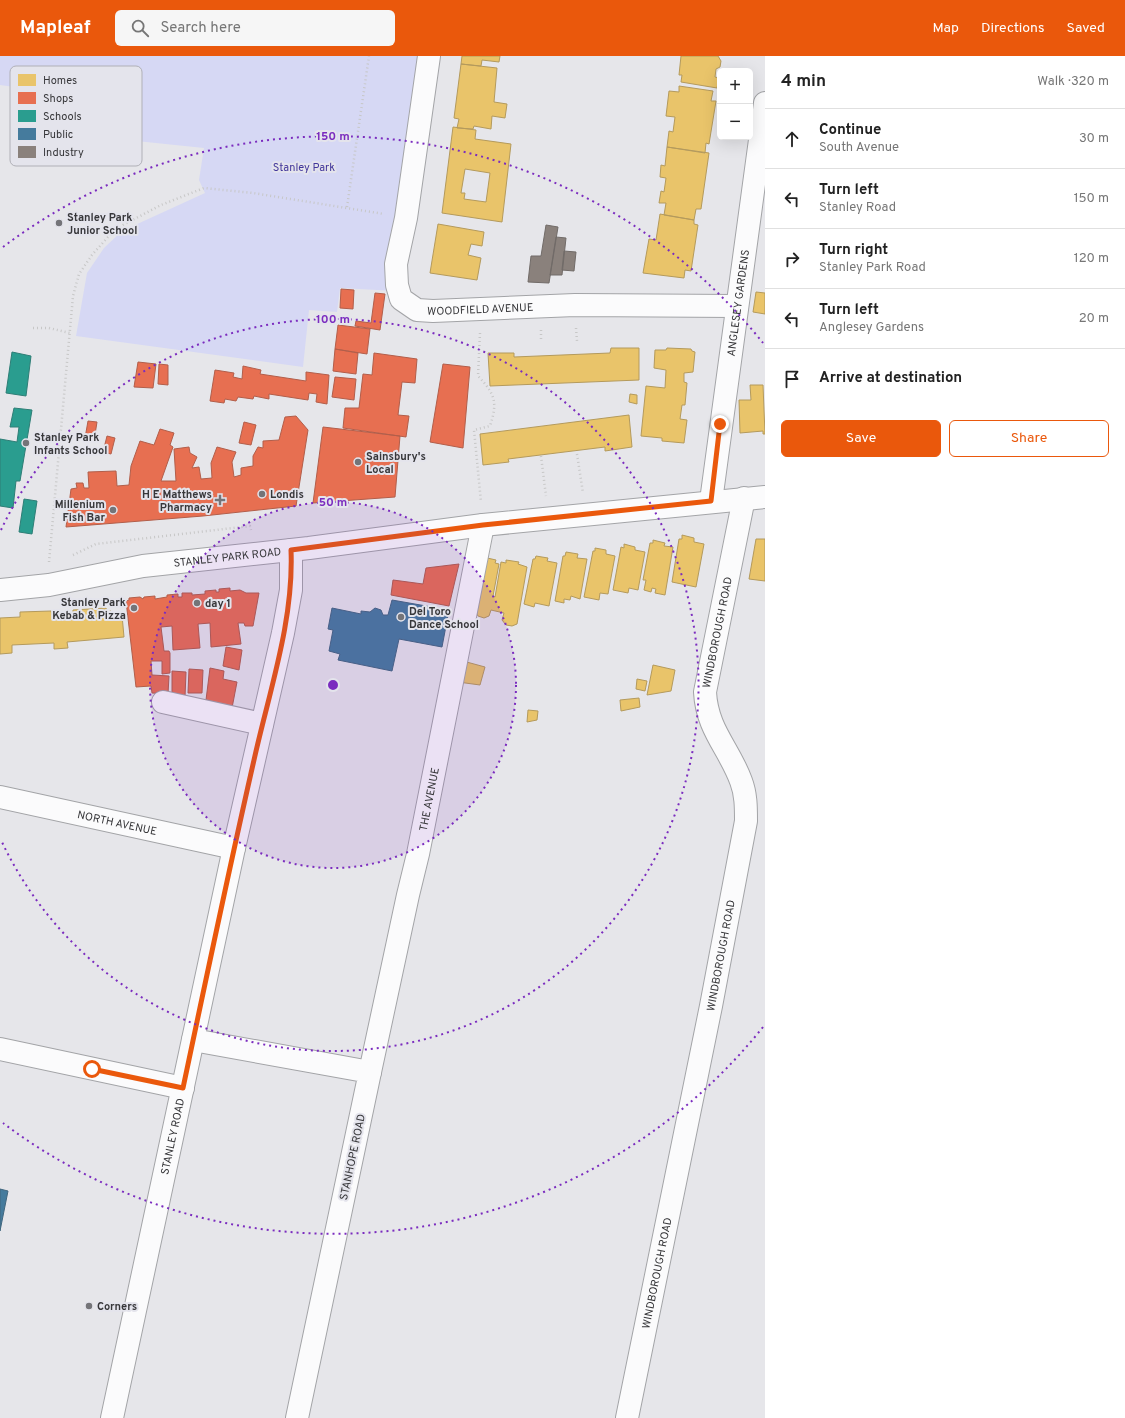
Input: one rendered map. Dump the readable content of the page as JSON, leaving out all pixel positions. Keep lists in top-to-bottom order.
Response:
{
  "streets": {
    "street": [
      "ANGLESEY GARDENS",
      "WOODFIELD AVENUE",
      "STANLEY PARK ROAD",
      "WINDBOROUGH ROAD",
      "THE AVENUE",
      "NORTH AVENUE",
      "STANLEY ROAD",
      "STANHOPE ROAD"
    ]
  },
  "crossings": [
    ["ANGLESEY GARDENS", "WOODFIELD AVENUE"],
    ["ANGLESEY GARDENS", "STANLEY PARK ROAD"],
    ["STANLEY PARK ROAD", "WINDBOROUGH ROAD"],
    ["STANLEY PARK ROAD", "THE AVENUE"],
    ["STANLEY PARK ROAD", "STANLEY ROAD"],
    ["THE AVENUE", "STANHOPE ROAD"],
    ["NORTH AVENUE", "STANLEY ROAD"]
  ],
  "parks": ["Stanley Park"],
  "places": {
    "other": [
      "Stanley Park Junior School",
      "Stanley Park Infants School",
      "Sainsbury's Local",
      "Londis",
      "Millenium Fish Bar",
      "day 1",
      "Stanley Park Kebab & Pizza",
      "Del Toro Dance School",
      "Corners"
    ],
    "health": ["H E Matthews Pharmacy"]
  },
  "legend": [
    "Homes",
    "Shops",
    "Schools",
    "Public",
    "Industry"
  ],
  "page": {
    "header": "Mapleaf",
    "search": "Search here",
    "nav": ["Map", "Directions", "Saved"],
    "heading": ["4 min", "Walk · 320 m"],
    "map_buttons": ["+", "−"],
    "list": [
      ["Continue", "South Avenue", "30 m"],
      ["Turn left", "Stanley Road", "150 m"],
      ["Turn right", "Stanley Park Road", "120 m"],
      ["Turn left", "Anglesey Gardens", "20 m"],
      "Arrive at destination"
    ],
    "buttons": ["Save", "Share"]
  },
  "rings": ["150 m", "100 m", "50 m"]
}
